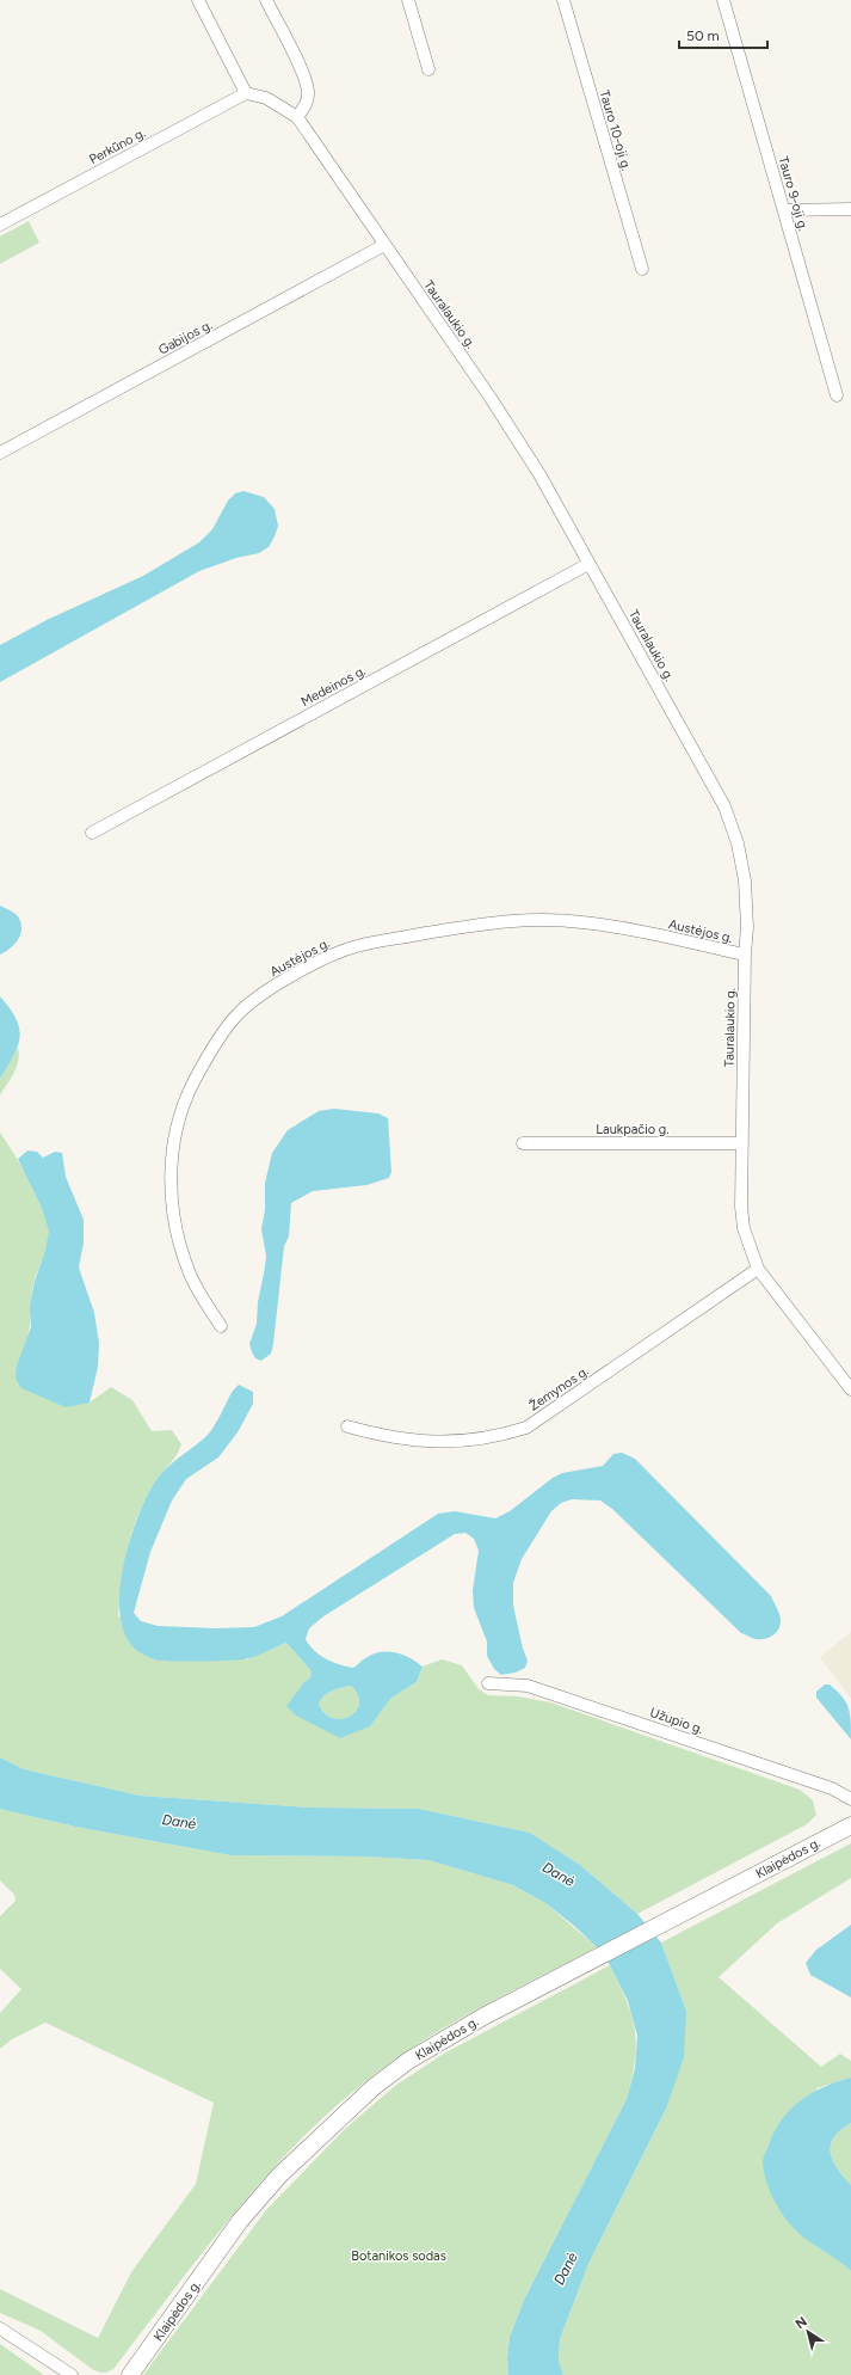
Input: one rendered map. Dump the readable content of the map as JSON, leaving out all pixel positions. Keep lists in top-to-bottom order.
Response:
{
  "streets": {
    "main road": ["Klaipėdos g."],
    "street": [
      "Tauro 10-oji g.",
      "Perkūno g.",
      "Tauro 9-oji g.",
      "Tauralaukio g.",
      "Gabijos g.",
      "Medeinos g.",
      "Austėjos g.",
      "Laukpačio g.",
      "Žemynos g.",
      "Užupio g."
    ]
  },
  "crossings": [
    ["Perkūno g.", "Tauralaukio g."],
    ["Tauralaukio g.", "Gabijos g."],
    ["Tauralaukio g.", "Medeinos g."],
    ["Tauralaukio g.", "Austėjos g."],
    ["Tauralaukio g.", "Laukpačio g."],
    ["Tauralaukio g.", "Žemynos g."]
  ],
  "water": ["Danė"],
  "parks": ["Botanikos sodas"],
  "scale_bar": "50 m",
  "north": "top left"
}
